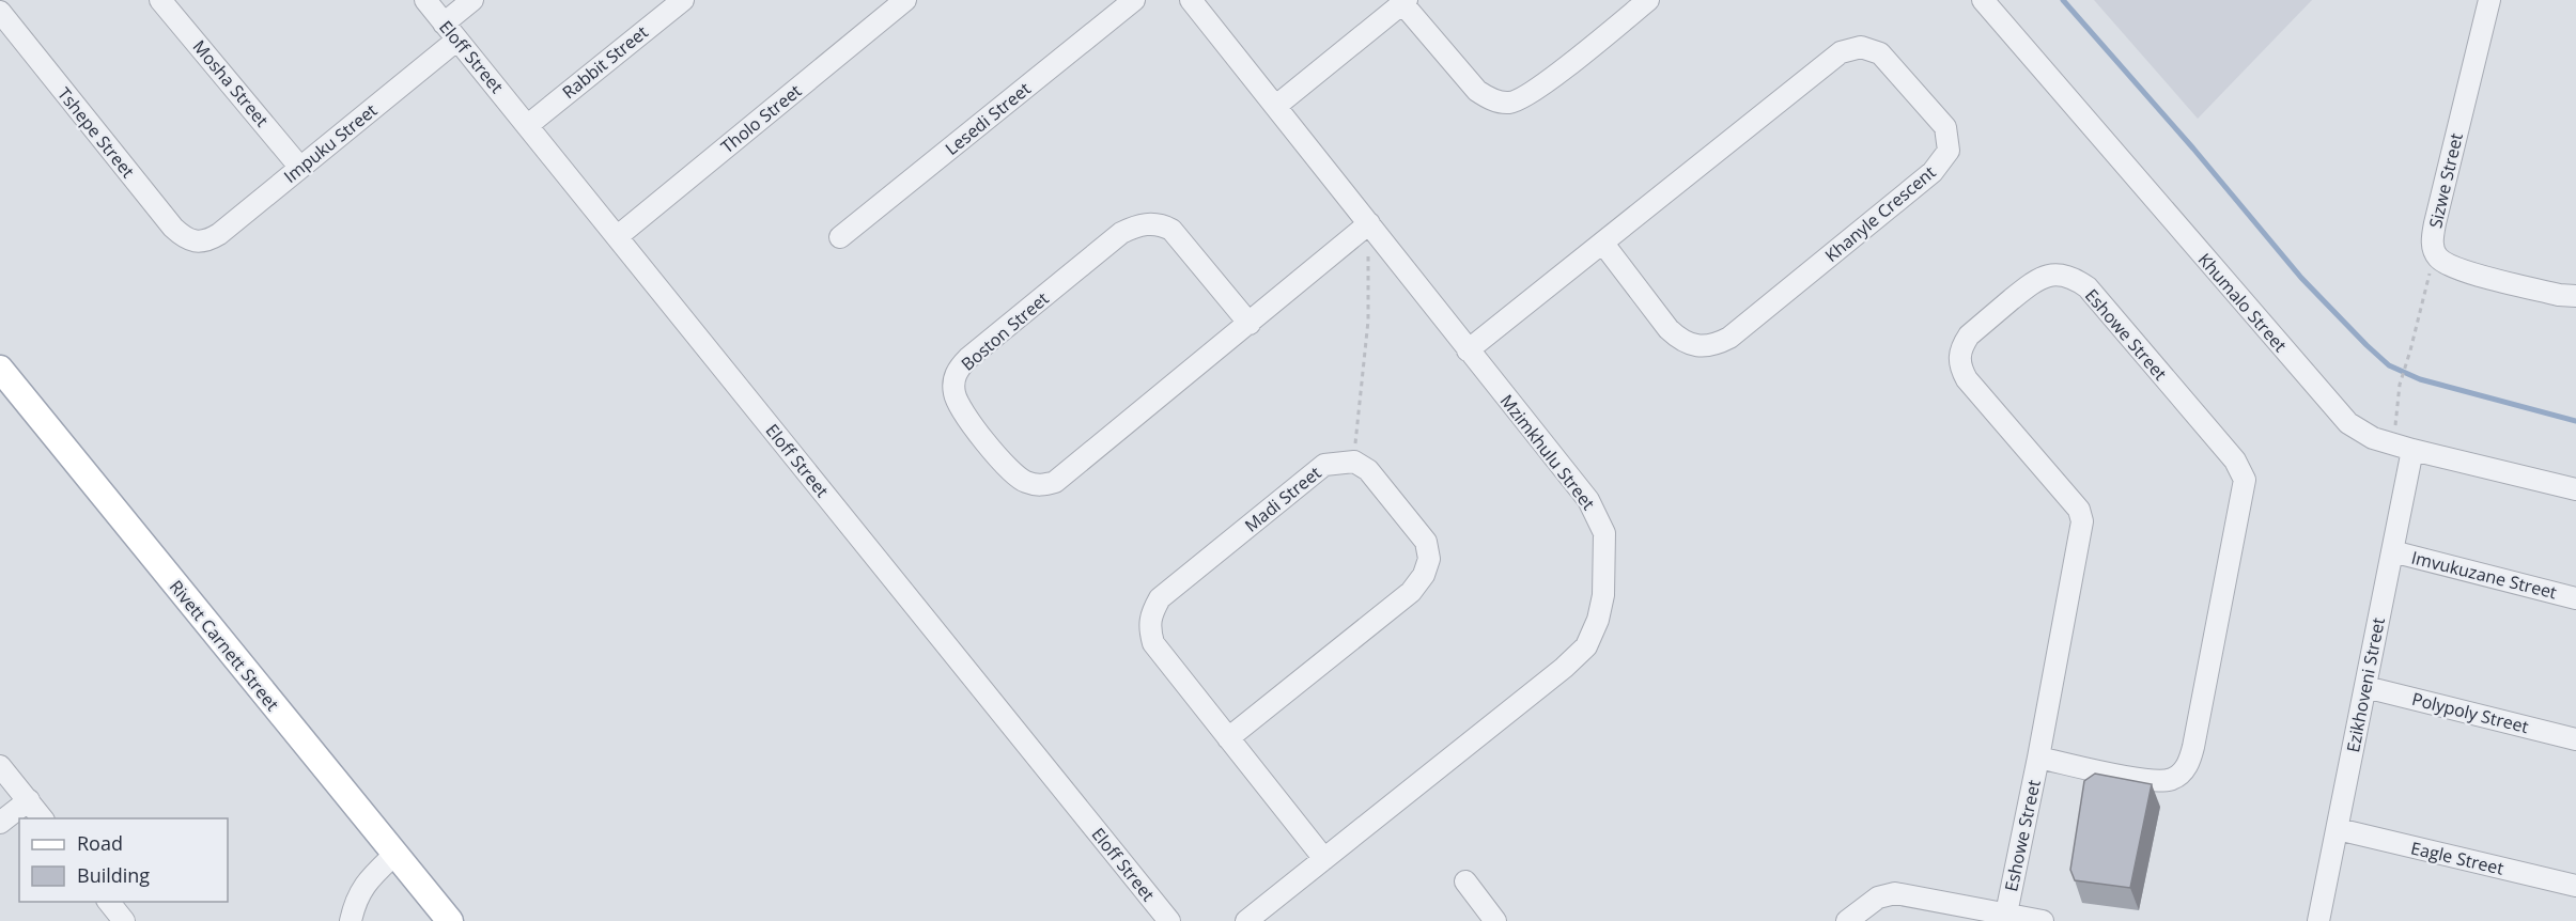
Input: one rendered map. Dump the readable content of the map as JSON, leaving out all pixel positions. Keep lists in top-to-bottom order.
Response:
{
  "streets": {
    "main road": ["Rivett Carnett Street"],
    "street": [
      "Eloff Street",
      "Rabbit Street",
      "Mosha Street",
      "Tholo Street",
      "Lesedi Street",
      "Tshepe Street",
      "Impuku Street",
      "Sizwe Street",
      "Khanyle Crescent",
      "Khumalo Street",
      "Boston Street",
      "Eshowe Street",
      "Mzimkhulu Street",
      "Madi Street",
      "Imvukuzane Street",
      "Ezikhoveni Street",
      "Polypoly Street",
      "Eagle Street"
    ]
  },
  "crossings": [
    ["Eloff Street", "Rabbit Street"],
    ["Eloff Street", "Tholo Street"],
    ["Eloff Street", "Impuku Street"],
    ["Mosha Street", "Impuku Street"],
    ["Tshepe Street", "Impuku Street"],
    ["Khanyle Crescent", "Mzimkhulu Street"],
    ["Khumalo Street", "Ezikhoveni Street"],
    ["Boston Street", "Mzimkhulu Street"],
    ["Mzimkhulu Street", "Madi Street"],
    ["Imvukuzane Street", "Ezikhoveni Street"],
    ["Ezikhoveni Street", "Polypoly Street"],
    ["Ezikhoveni Street", "Eagle Street"]
  ],
  "legend": ["Road", "Building"]
}
